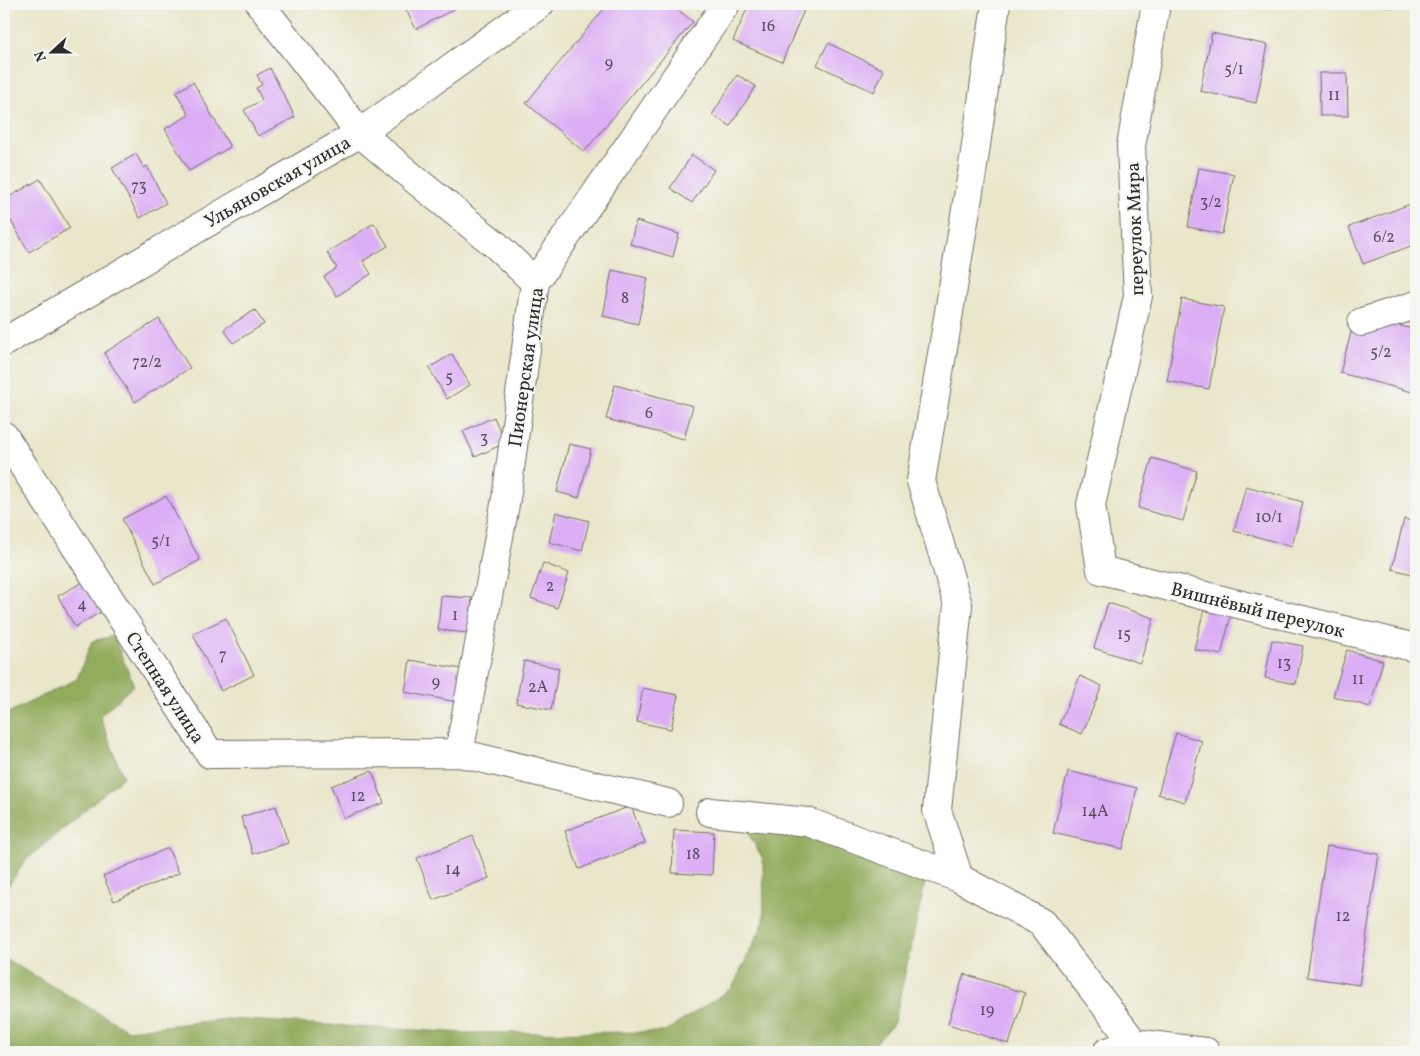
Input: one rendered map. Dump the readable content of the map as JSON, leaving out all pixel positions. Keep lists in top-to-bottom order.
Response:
{
  "streets": {
    "street": [
      "Ульяновская улица",
      "переулок Мира",
      "Пионерская улица",
      "Вишнёвый переулок",
      "Степная улица"
    ]
  },
  "crossings": [
    ["переулок Мира", "Вишнёвый переулок"],
    ["Пионерская улица", "Степная улица"]
  ],
  "house_numbers": [
    "16",
    "9",
    "5/1",
    "11",
    "73",
    "3/2",
    "6/2",
    "8",
    "5/2",
    "72/2",
    "5",
    "6",
    "3",
    "10/1",
    "5/1",
    "2",
    "4",
    "1",
    "15",
    "7",
    "13",
    "11",
    "9",
    "2А",
    "12",
    "14А",
    "18",
    "14",
    "12",
    "19"
  ],
  "north": "left"
}
